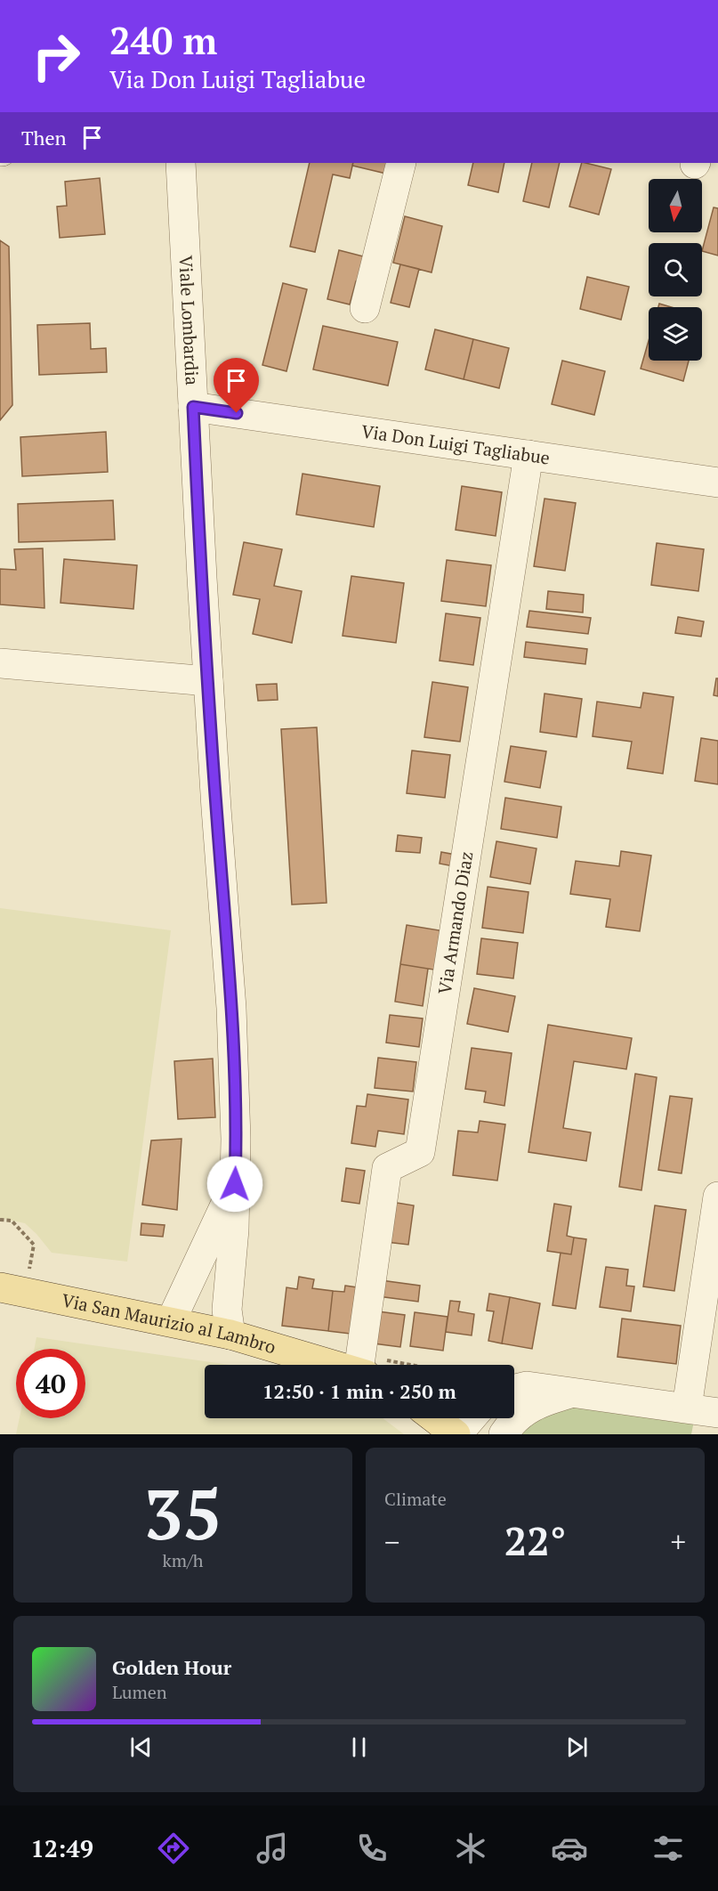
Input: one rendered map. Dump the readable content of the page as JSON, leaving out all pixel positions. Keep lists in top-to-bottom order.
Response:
{
  "streets": {
    "main road": ["Via San Maurizio al Lambro"],
    "street": ["Viale Lombardia", "Via Don Luigi Tagliabue", "Via Armando Diaz"]
  },
  "crossings": [
    ["Viale Lombardia", "Via Don Luigi Tagliabue"],
    ["Viale Lombardia", "Via San Maurizio al Lambro"],
    ["Via Don Luigi Tagliabue", "Via Armando Diaz"]
  ],
  "north": "bottom",
  "page": {
    "turn": ["240 m", "Via Don Luigi Tagliabue"],
    "then": "Then",
    "limit": "40",
    "trip": "12:50 · 1 min · 250 m",
    "tile": [
      ["35", "km/h"],
      "Climate"
    ],
    "heat": ["−", "22°", "+"],
    "song": ["Golden Hour", "Lumen"],
    "tabs": "12:49"
  }
}
